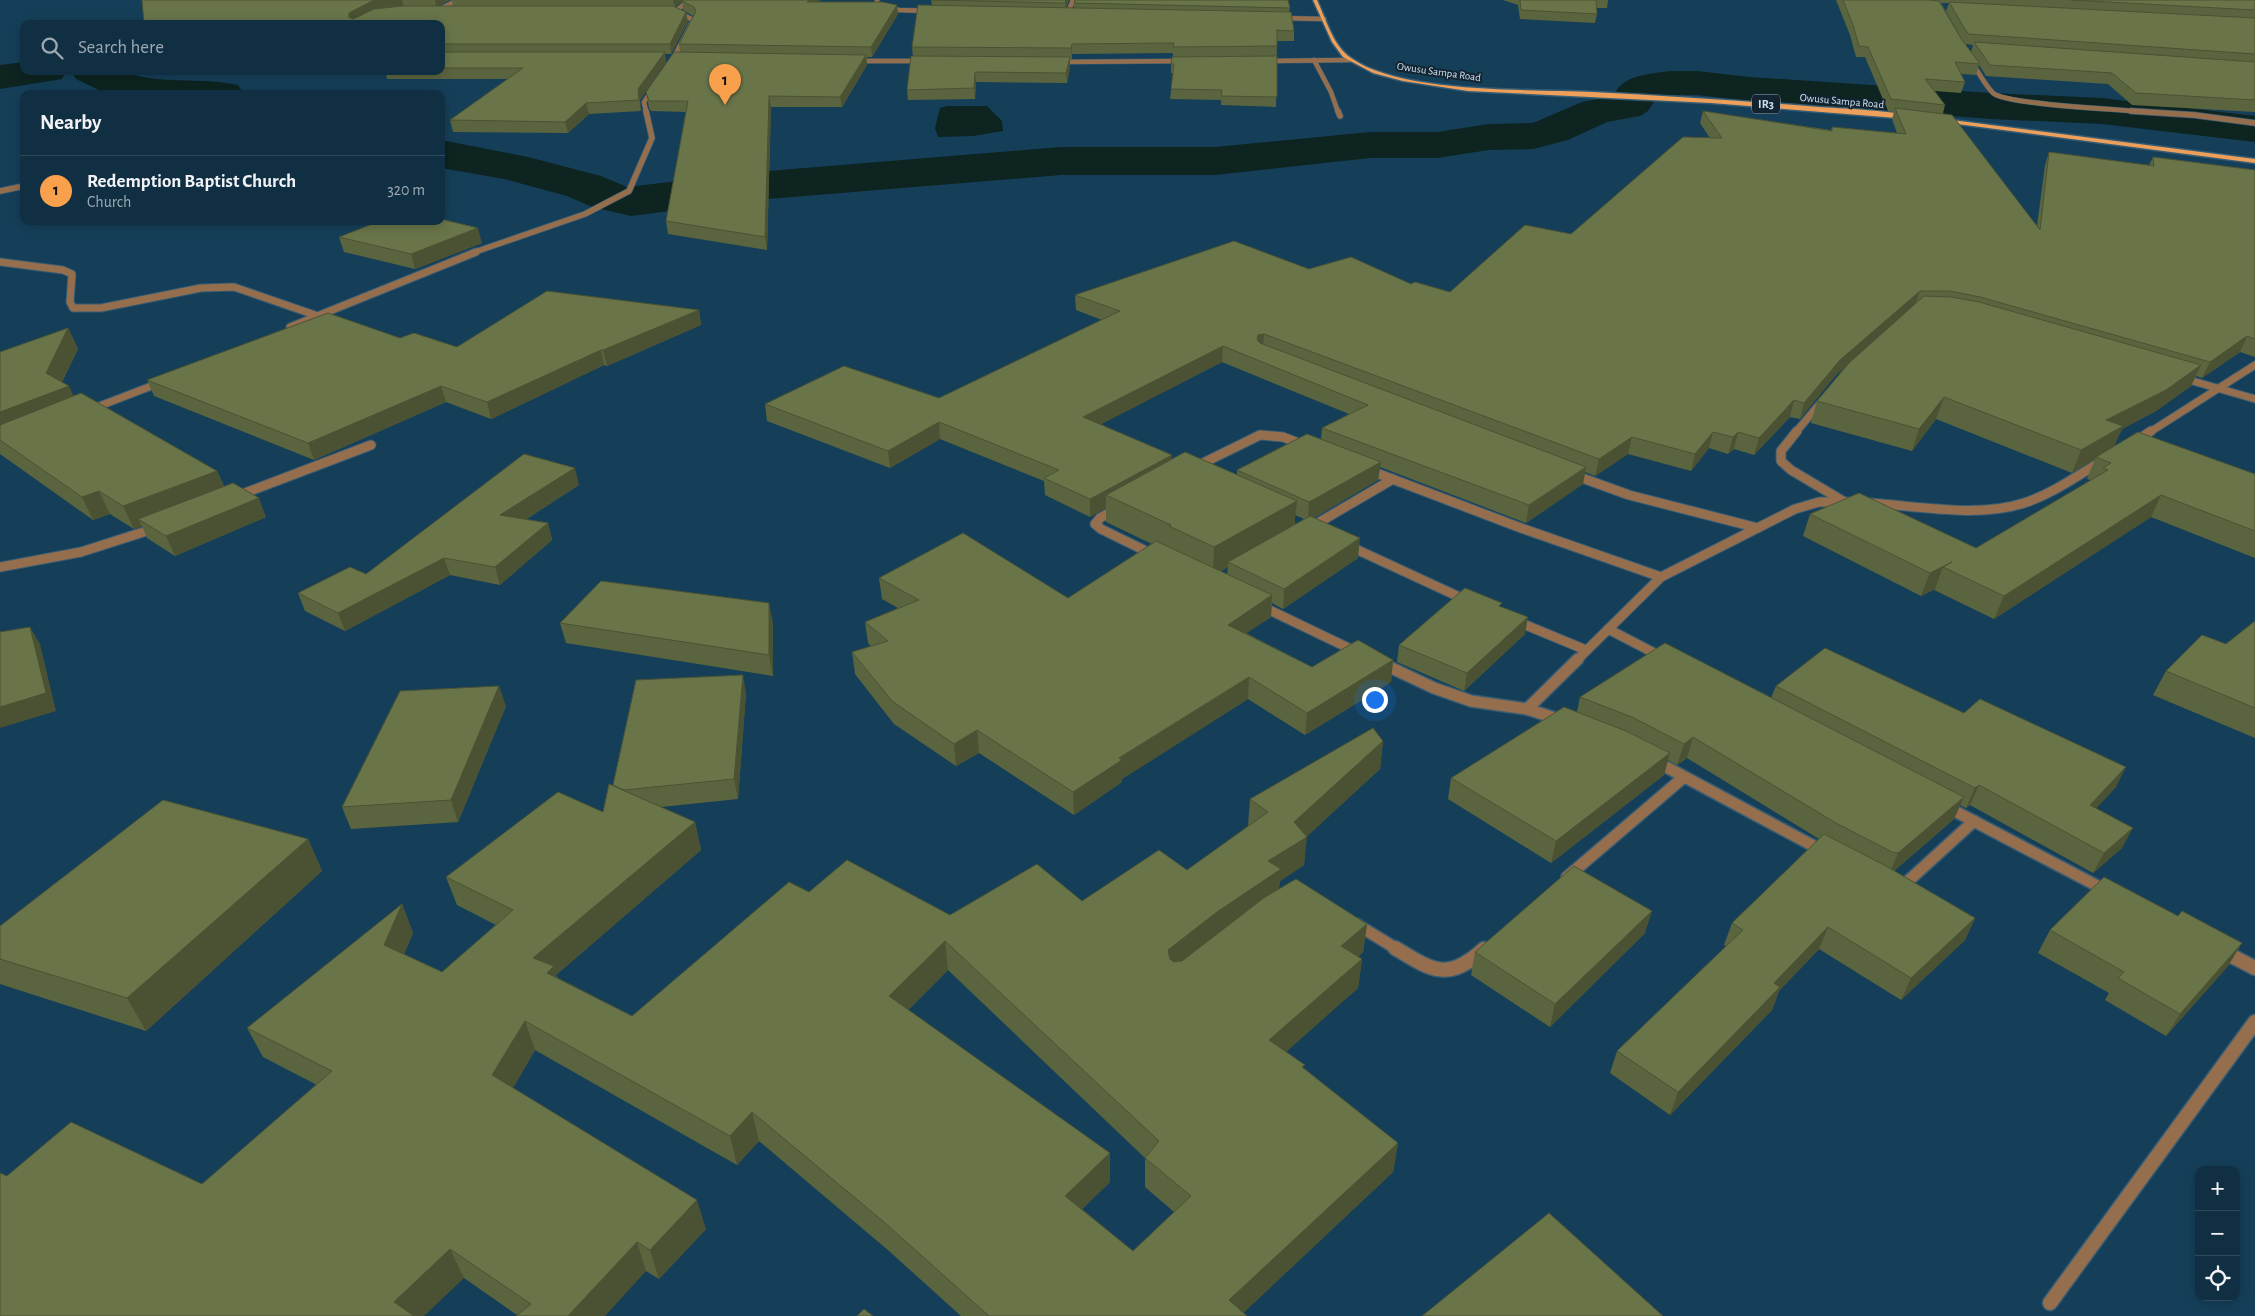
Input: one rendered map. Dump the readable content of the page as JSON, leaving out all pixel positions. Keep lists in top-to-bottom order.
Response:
{
  "streets": {
    "main road": ["Owusu Sampa Road", "IR3"]
  },
  "page": {
    "search": "Search here",
    "pins": "1",
    "heading": "Nearby",
    "list": [
      {
        "mark": "1",
        "name": "Redemption Baptist Church",
        "note": "Church",
        "value": "320 m"
      }
    ],
    "map_buttons": ["+", "−"]
  }
}
